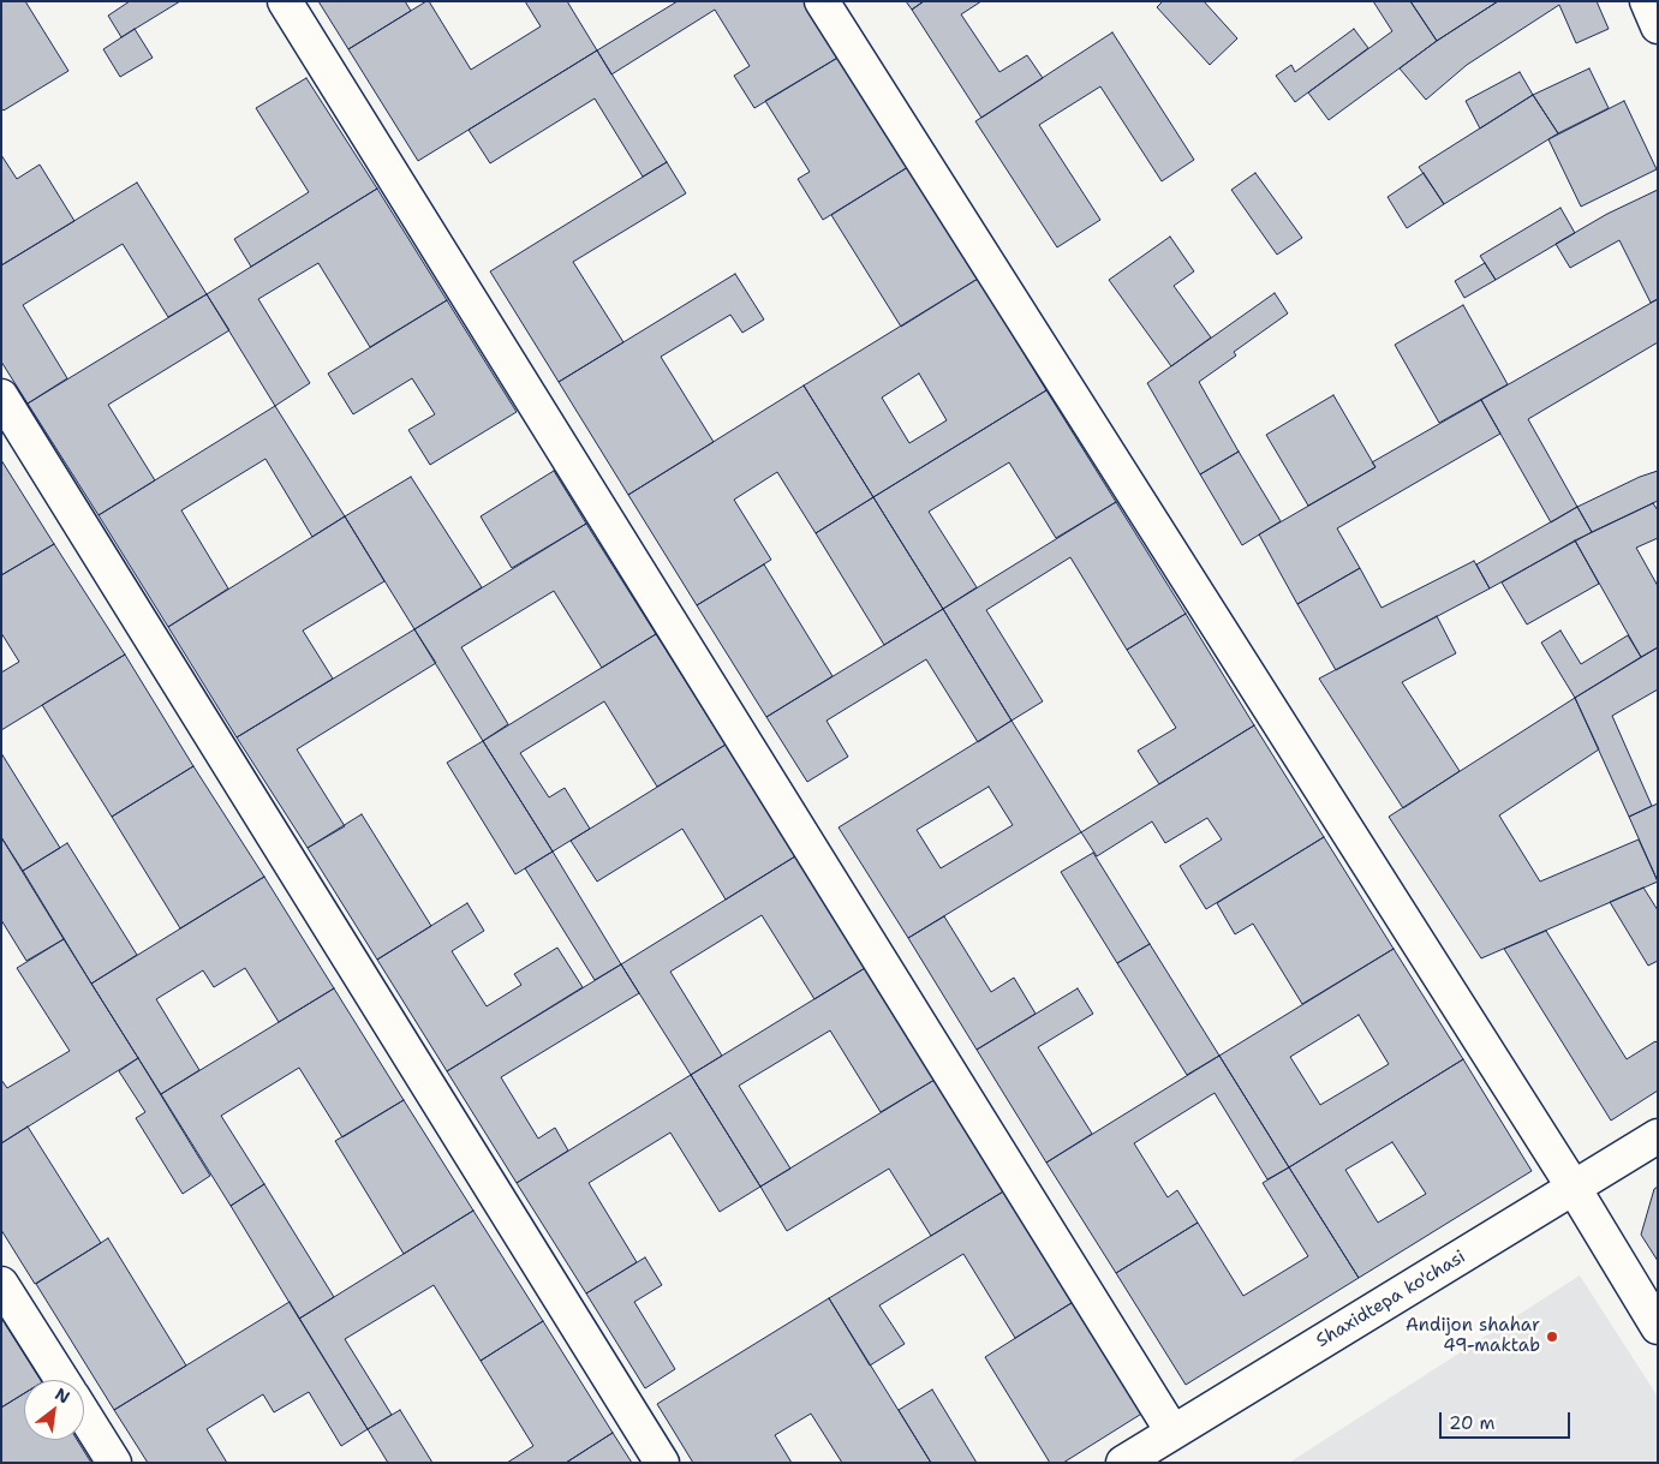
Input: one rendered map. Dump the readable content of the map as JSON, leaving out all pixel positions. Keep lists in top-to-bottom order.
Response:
{
  "streets": {
    "street": ["Shaxidtepa ko'chasi"]
  },
  "places": ["Andijon shahar 49-maktab"],
  "scale_bar": "20 m",
  "north": "top right"
}
